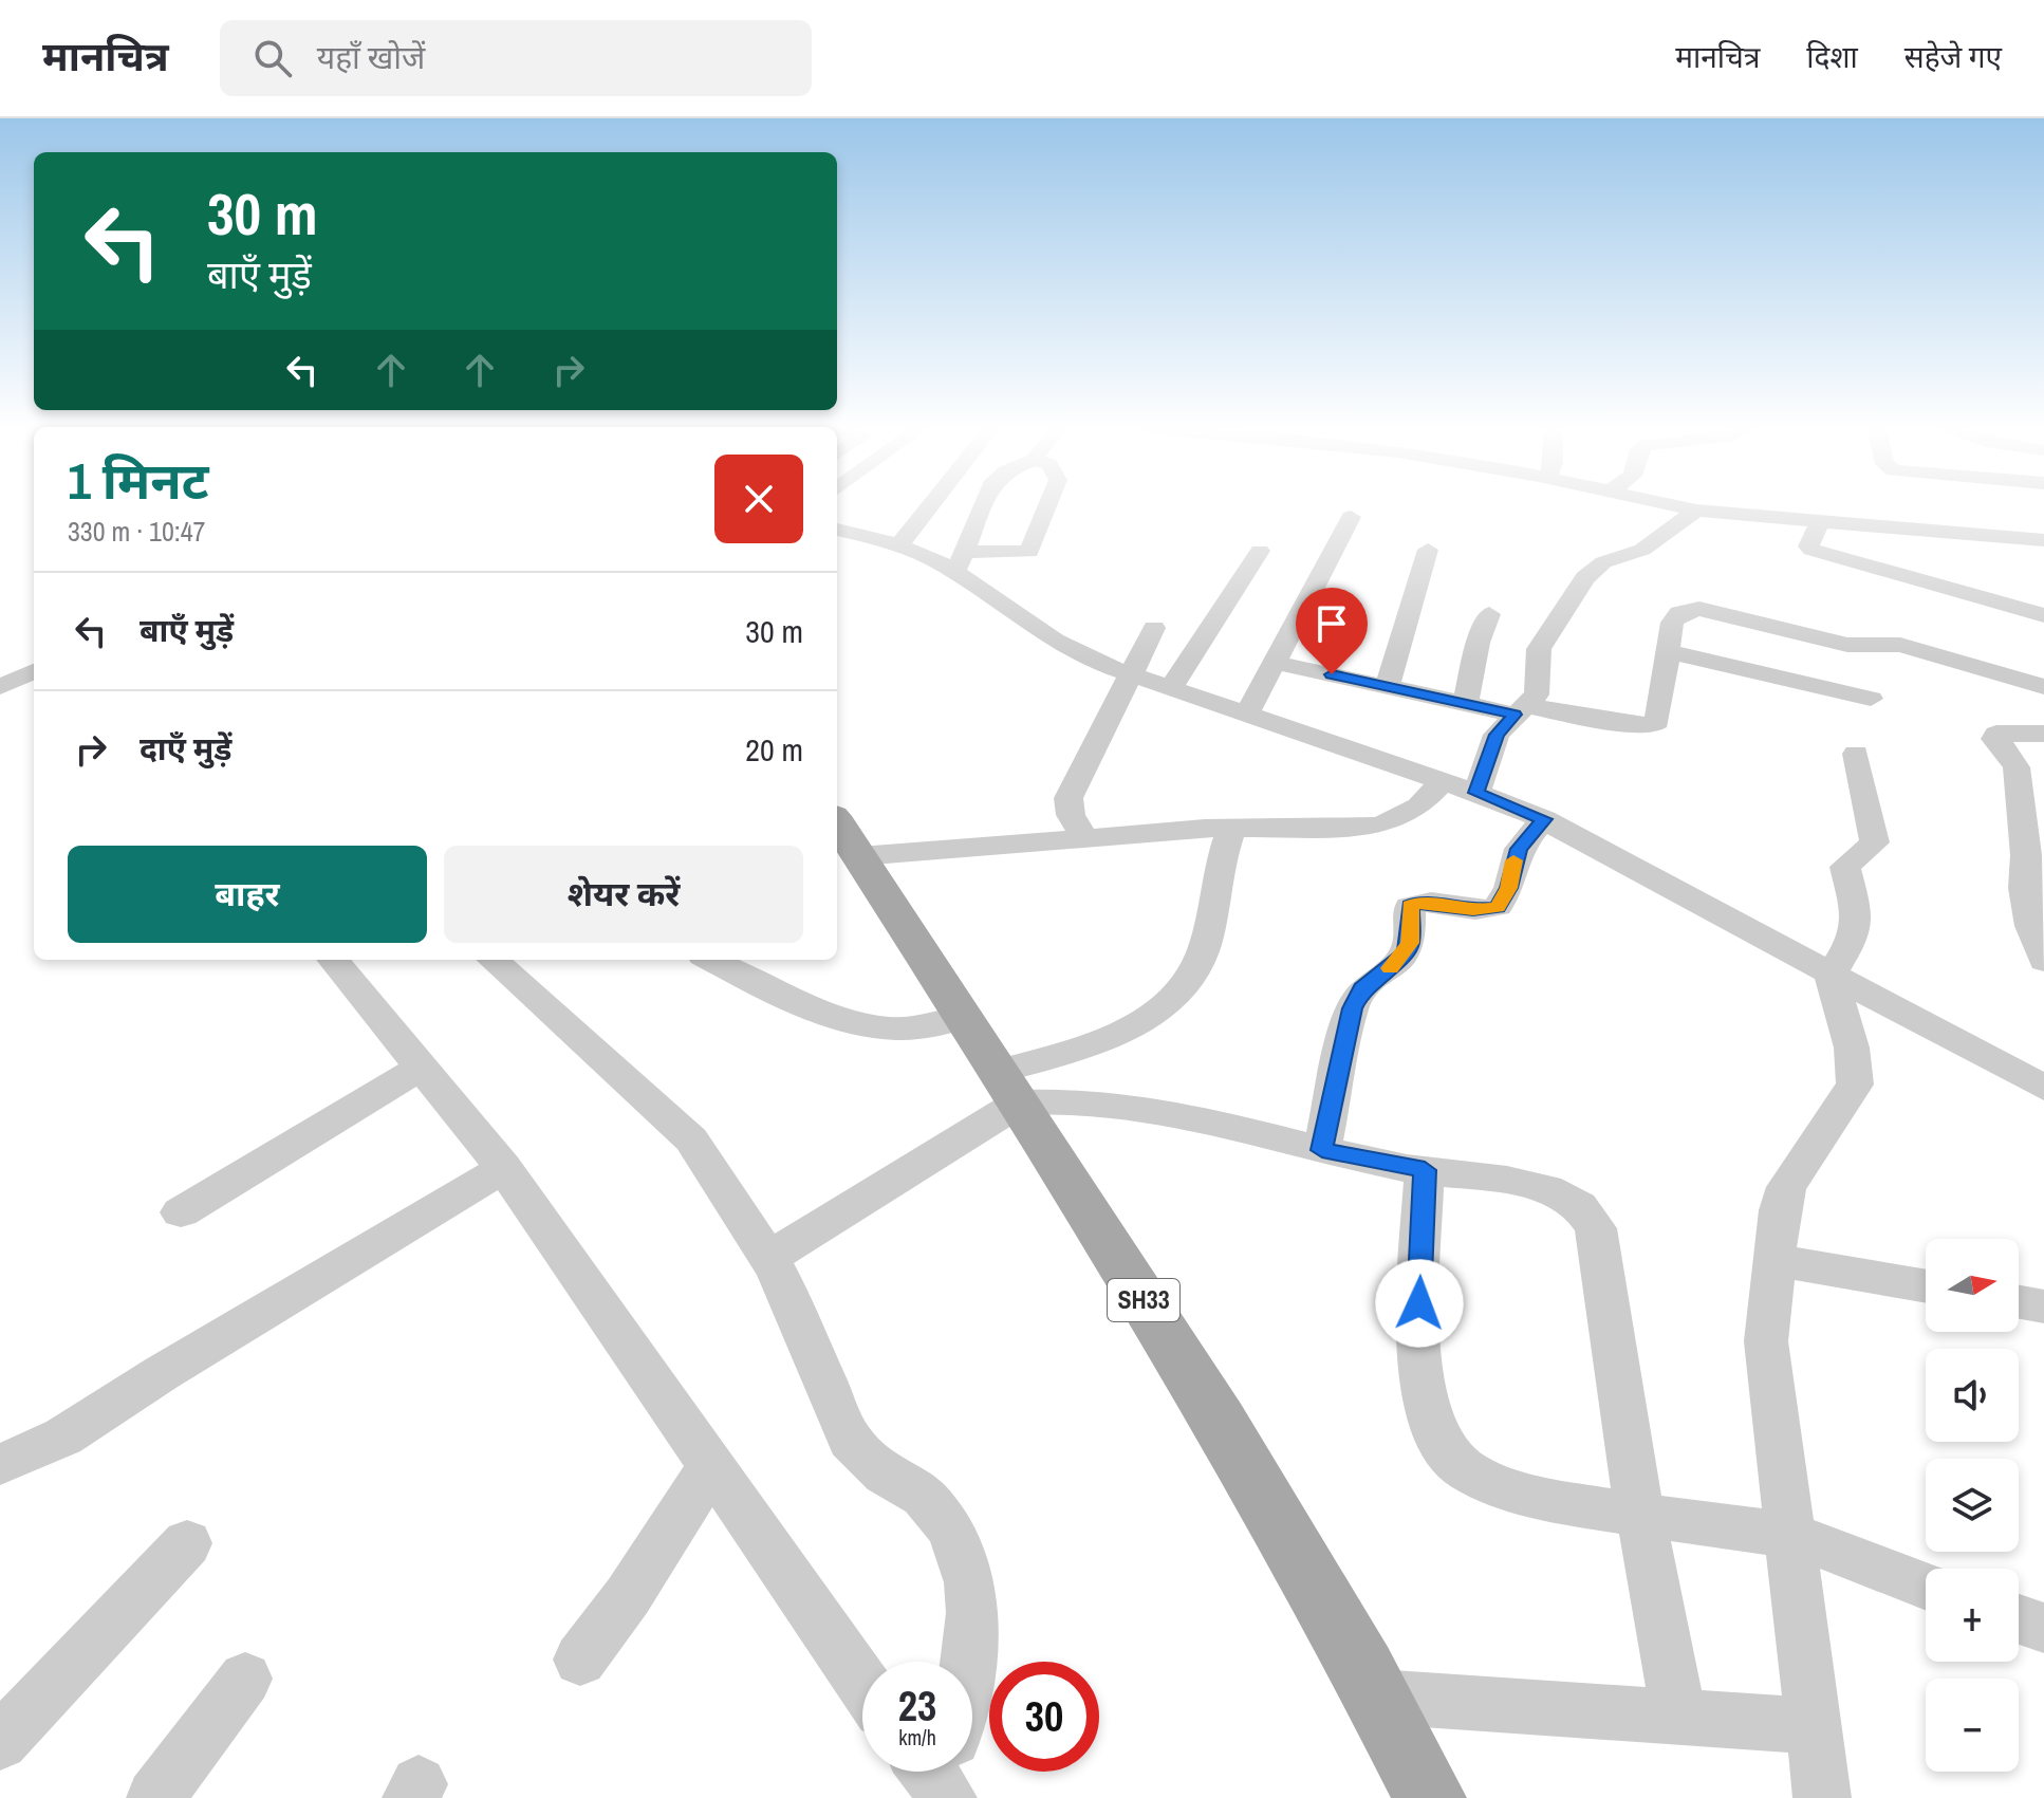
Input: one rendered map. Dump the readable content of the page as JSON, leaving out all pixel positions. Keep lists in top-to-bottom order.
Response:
{
  "streets": {
    "main road": ["SH33"]
  },
  "north": "right",
  "page": {
    "header": "मानचित्र",
    "search": "यहाँ खोजें",
    "nav": ["मानचित्र", "दिशा", "सहेजे गए"],
    "turn": ["30 m", "बाएँ मुड़ें"],
    "heading": ["1 मिनट", "330 m · 10:47"],
    "list": [
      {
        "name": "बाएँ मुड़ें",
        "value": "30 m"
      },
      {
        "name": "दाएँ मुड़ें",
        "value": "20 m"
      }
    ],
    "buttons": ["बाहर", "शेयर करें"],
    "map_buttons": ["+", "−"],
    "speed": "23 km/h",
    "limit": "30"
  }
}
